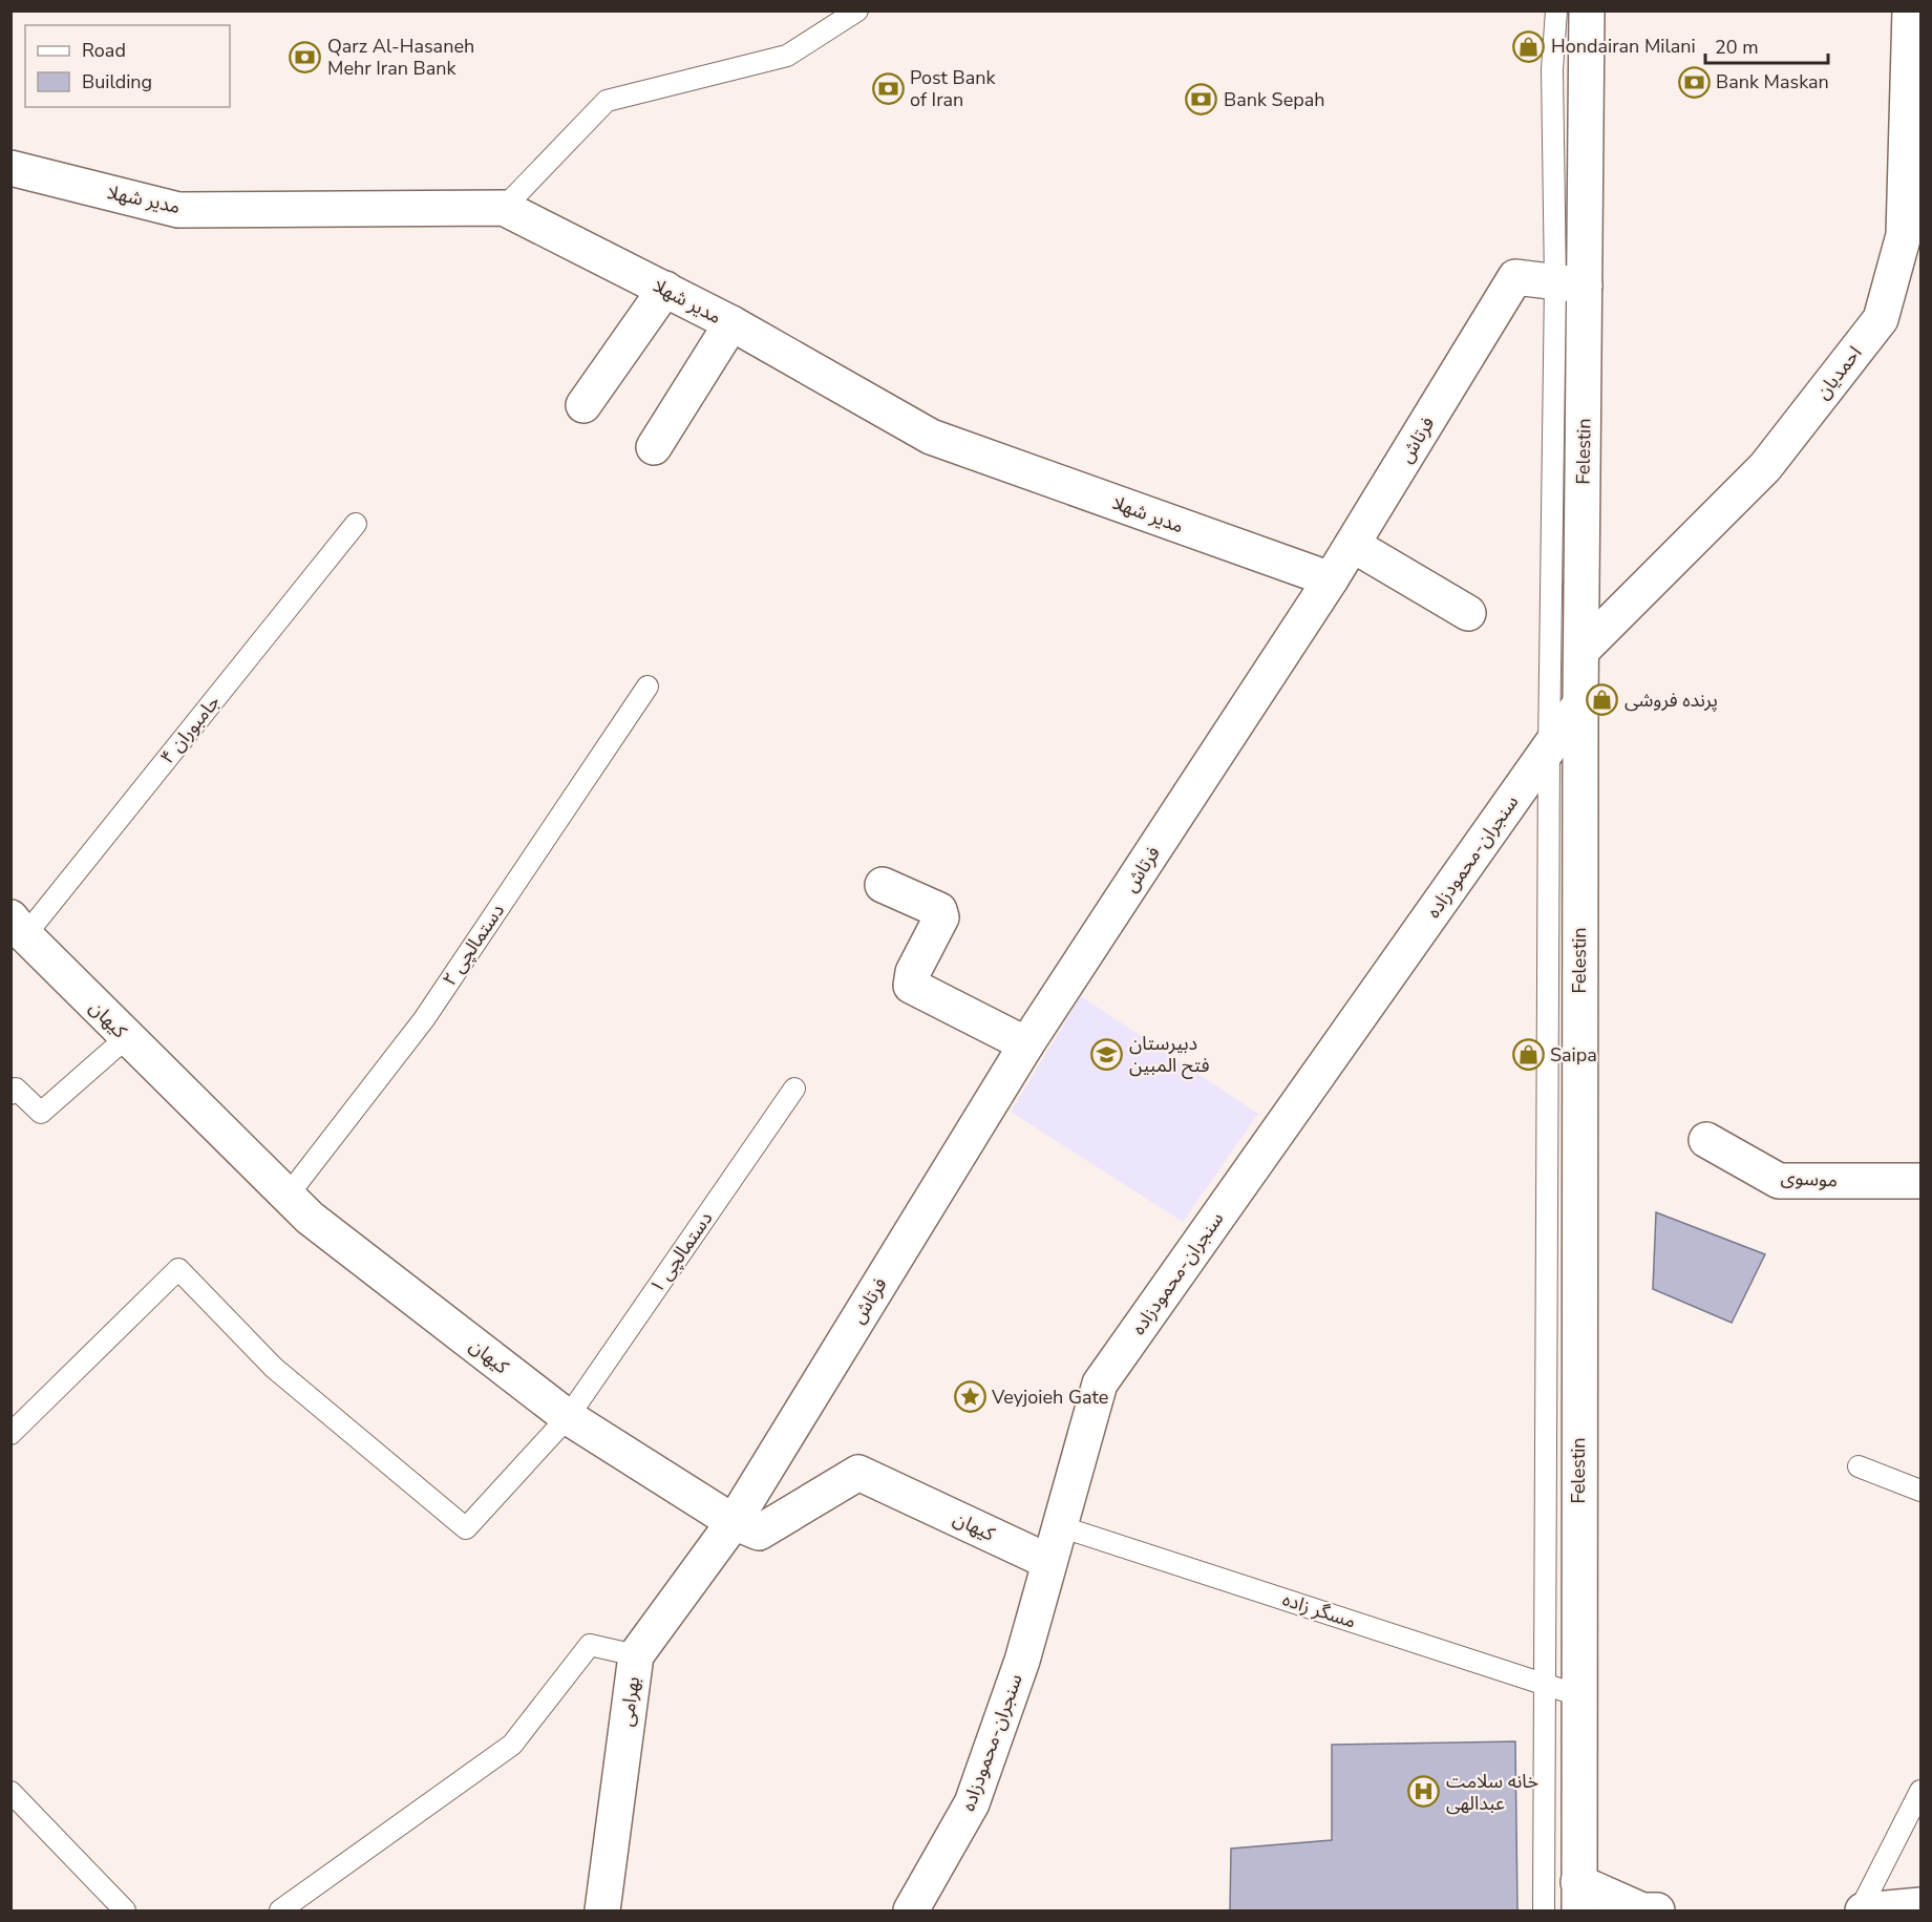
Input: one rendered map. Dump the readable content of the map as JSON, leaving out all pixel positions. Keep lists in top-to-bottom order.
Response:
{
  "streets": {
    "street": [
      "مدیر شهلا",
      "احمدیان",
      "فرتاش",
      "Felestin",
      "سنجران-محمودزاده",
      "کیهان",
      "موسوی",
      "بهرامی"
    ],
    "lane": [
      "جامبوران ۴",
      "دستمالچی ۲",
      "دستمالچی ۱",
      "مسگر زاده"
    ]
  },
  "crossings": [
    ["مدیر شهلا", "فرتاش"],
    ["احمدیان", "Felestin"],
    ["فرتاش", "Felestin"],
    ["فرتاش", "کیهان"],
    ["فرتاش", "بهرامی"],
    ["Felestin", "سنجران-محمودزاده"],
    ["Felestin", "مسگر زاده"],
    ["جامبوران ۴", "کیهان"],
    ["سنجران-محمودزاده", "کیهان"],
    ["سنجران-محمودزاده", "مسگر زاده"],
    ["دستمالچی ۲", "کیهان"],
    ["کیهان", "دستمالچی ۱"],
    ["کیهان", "بهرامی"]
  ],
  "places": {
    "shop": ["Hondairan Milani", "پرنده فروشی", "Saipa"],
    "bank": [
      "Qarz Al-Hasaneh Mehr Iran Bank",
      "Bank Maskan",
      "Post Bank of Iran",
      "Bank Sepah"
    ],
    "school or university": ["دبیرستان فتح المبین"],
    "place": ["Veyjoieh Gate"],
    "hospital": ["خانه سلامت عبدالهی"]
  },
  "legend": ["Road", "Building"],
  "scale_bar": "20 m"
}
